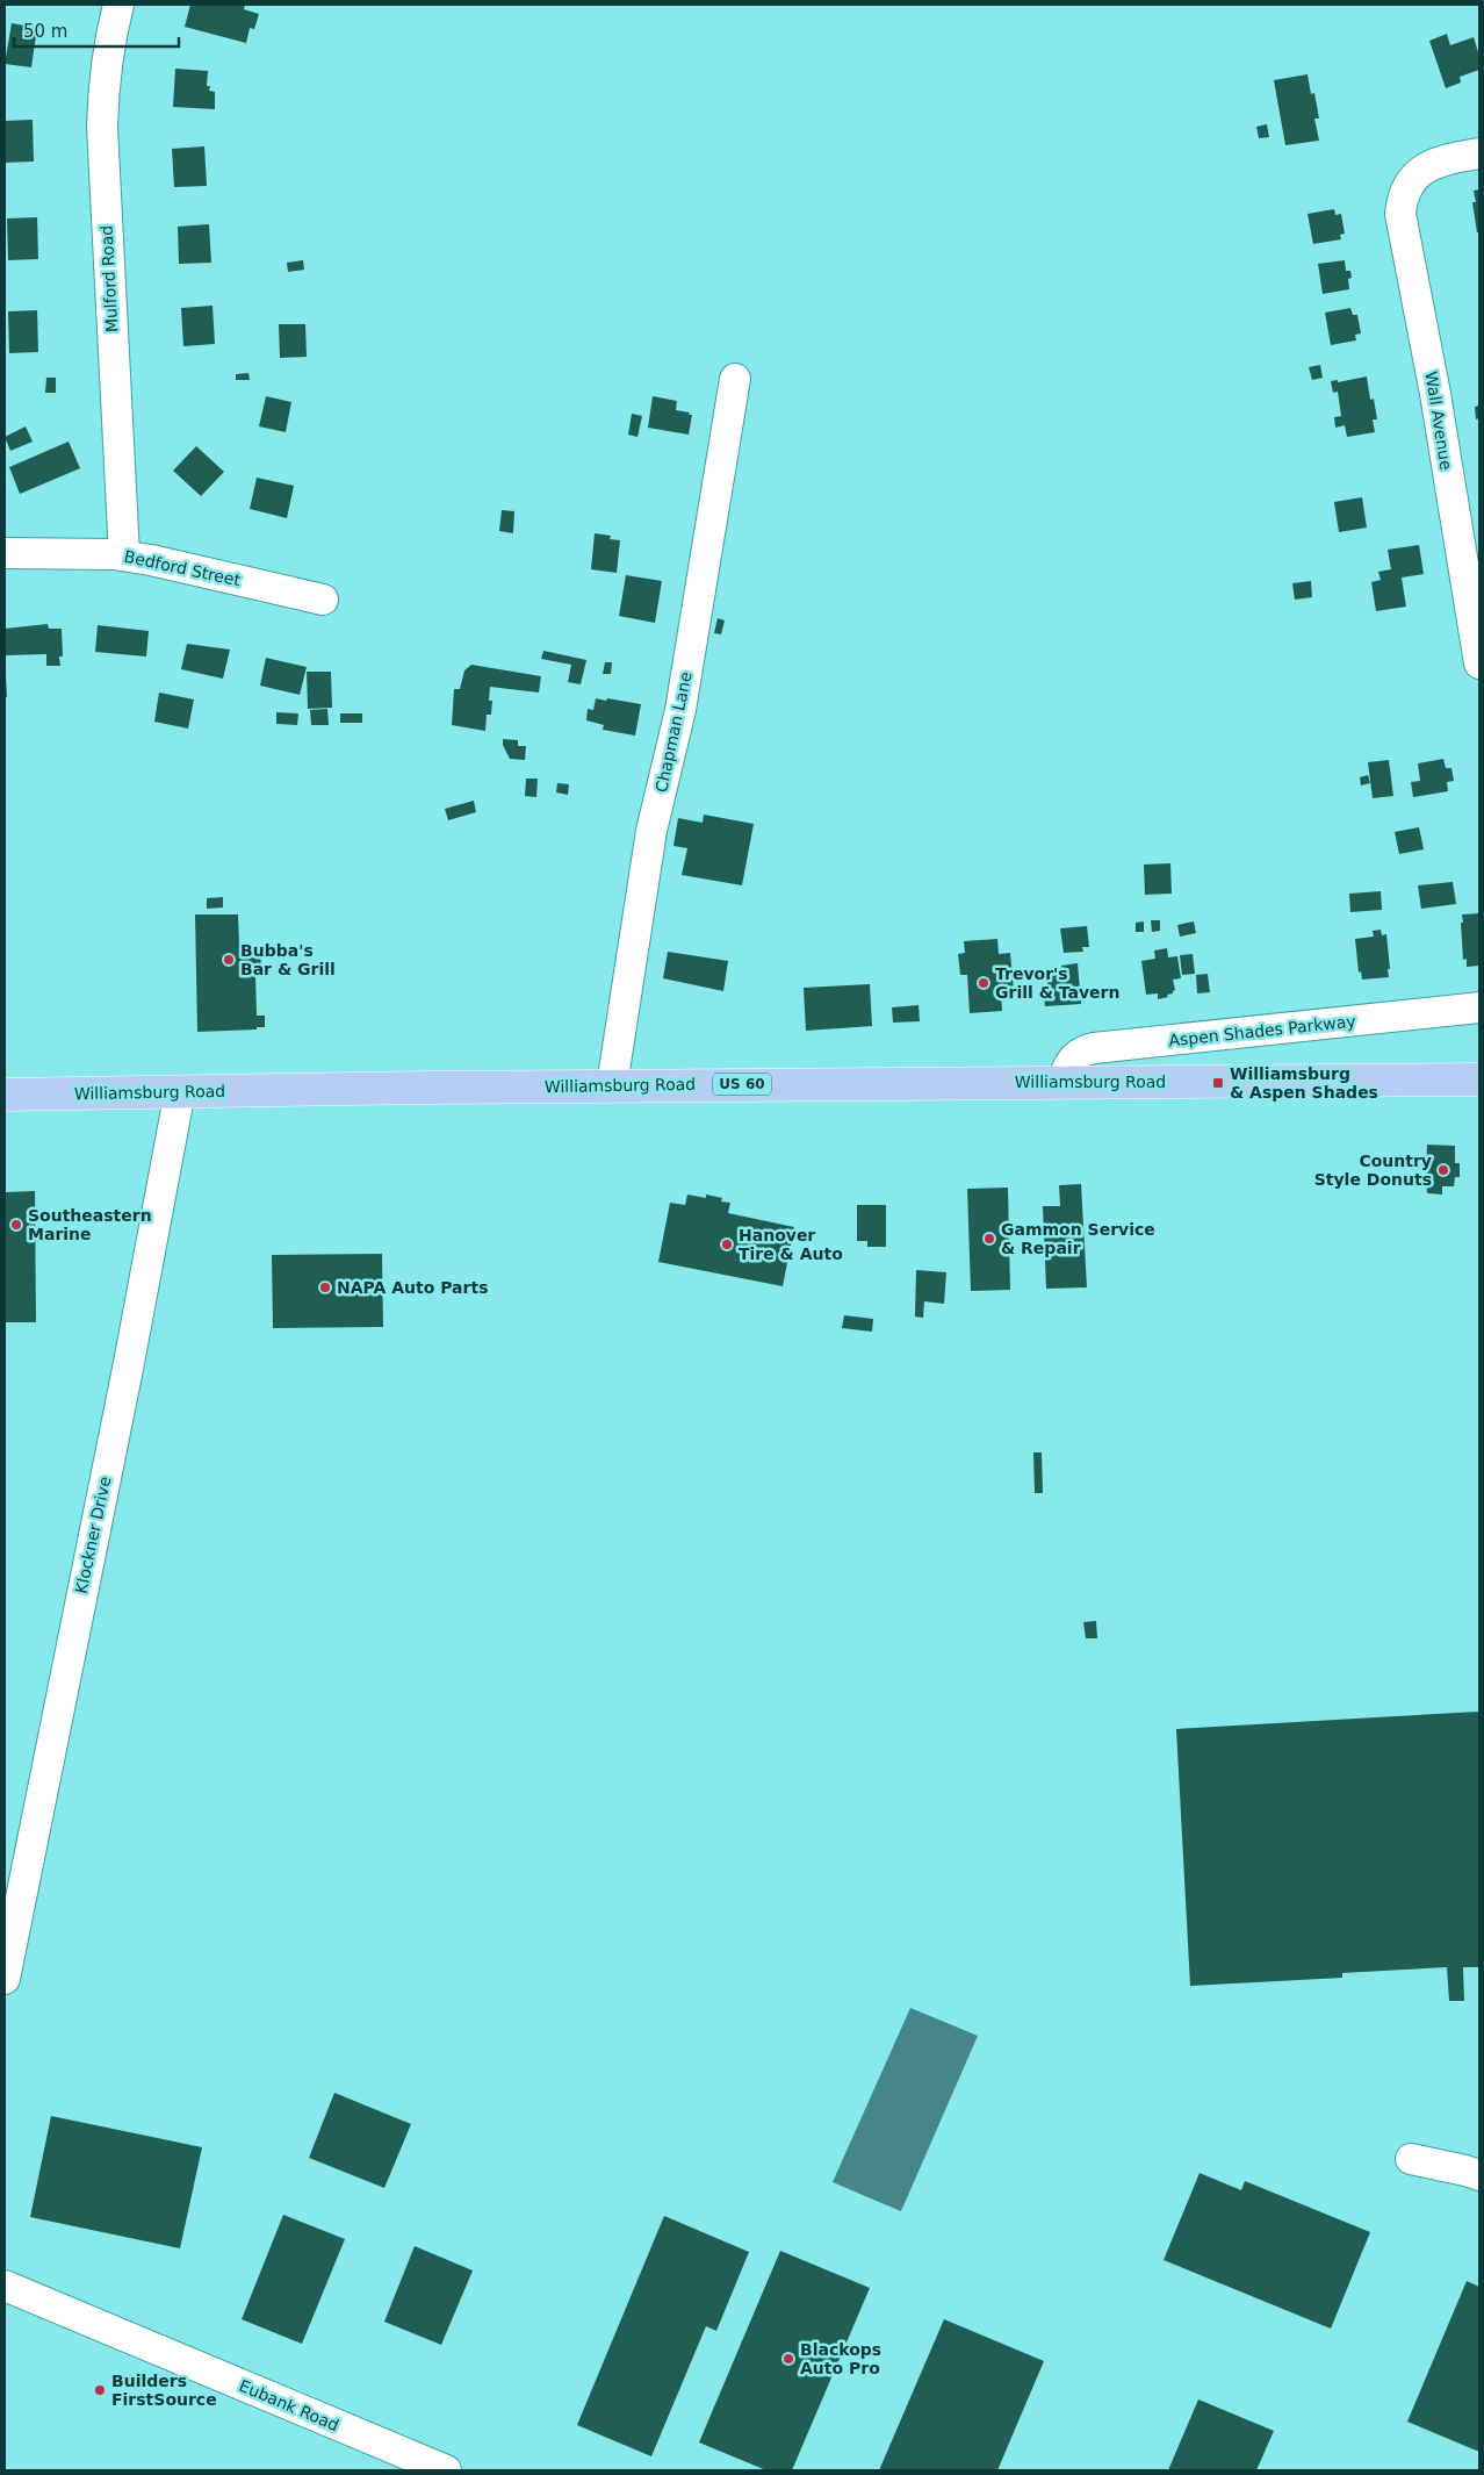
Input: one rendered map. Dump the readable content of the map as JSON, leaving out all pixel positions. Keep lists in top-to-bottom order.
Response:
{
  "streets": {
    "main road": ["Williamsburg Road", "US 60"],
    "street": [
      "Mulford Road",
      "Wall Avenue",
      "Bedford Street",
      "Chapman Lane",
      "Aspen Shades Parkway",
      "Klockner Drive",
      "Eubank Road"
    ]
  },
  "crossings": [
    ["Mulford Road", "Bedford Street"],
    ["Chapman Lane", "Williamsburg Road"],
    ["Aspen Shades Parkway", "Williamsburg Road"],
    ["Williamsburg Road", "Klockner Drive"]
  ],
  "places": {
    "other": [
      "Bubba's Bar & Grill",
      "Trevor's Grill & Tavern",
      "Country Style Donuts",
      "Southeastern Marine",
      "Gammon Service & Repair",
      "Hanover Tire & Auto",
      "NAPA Auto Parts",
      "Blackops Auto Pro",
      "Builders FirstSource"
    ],
    "transit": ["Williamsburg & Aspen Shades"]
  },
  "scale_bar": "50 m"
}
